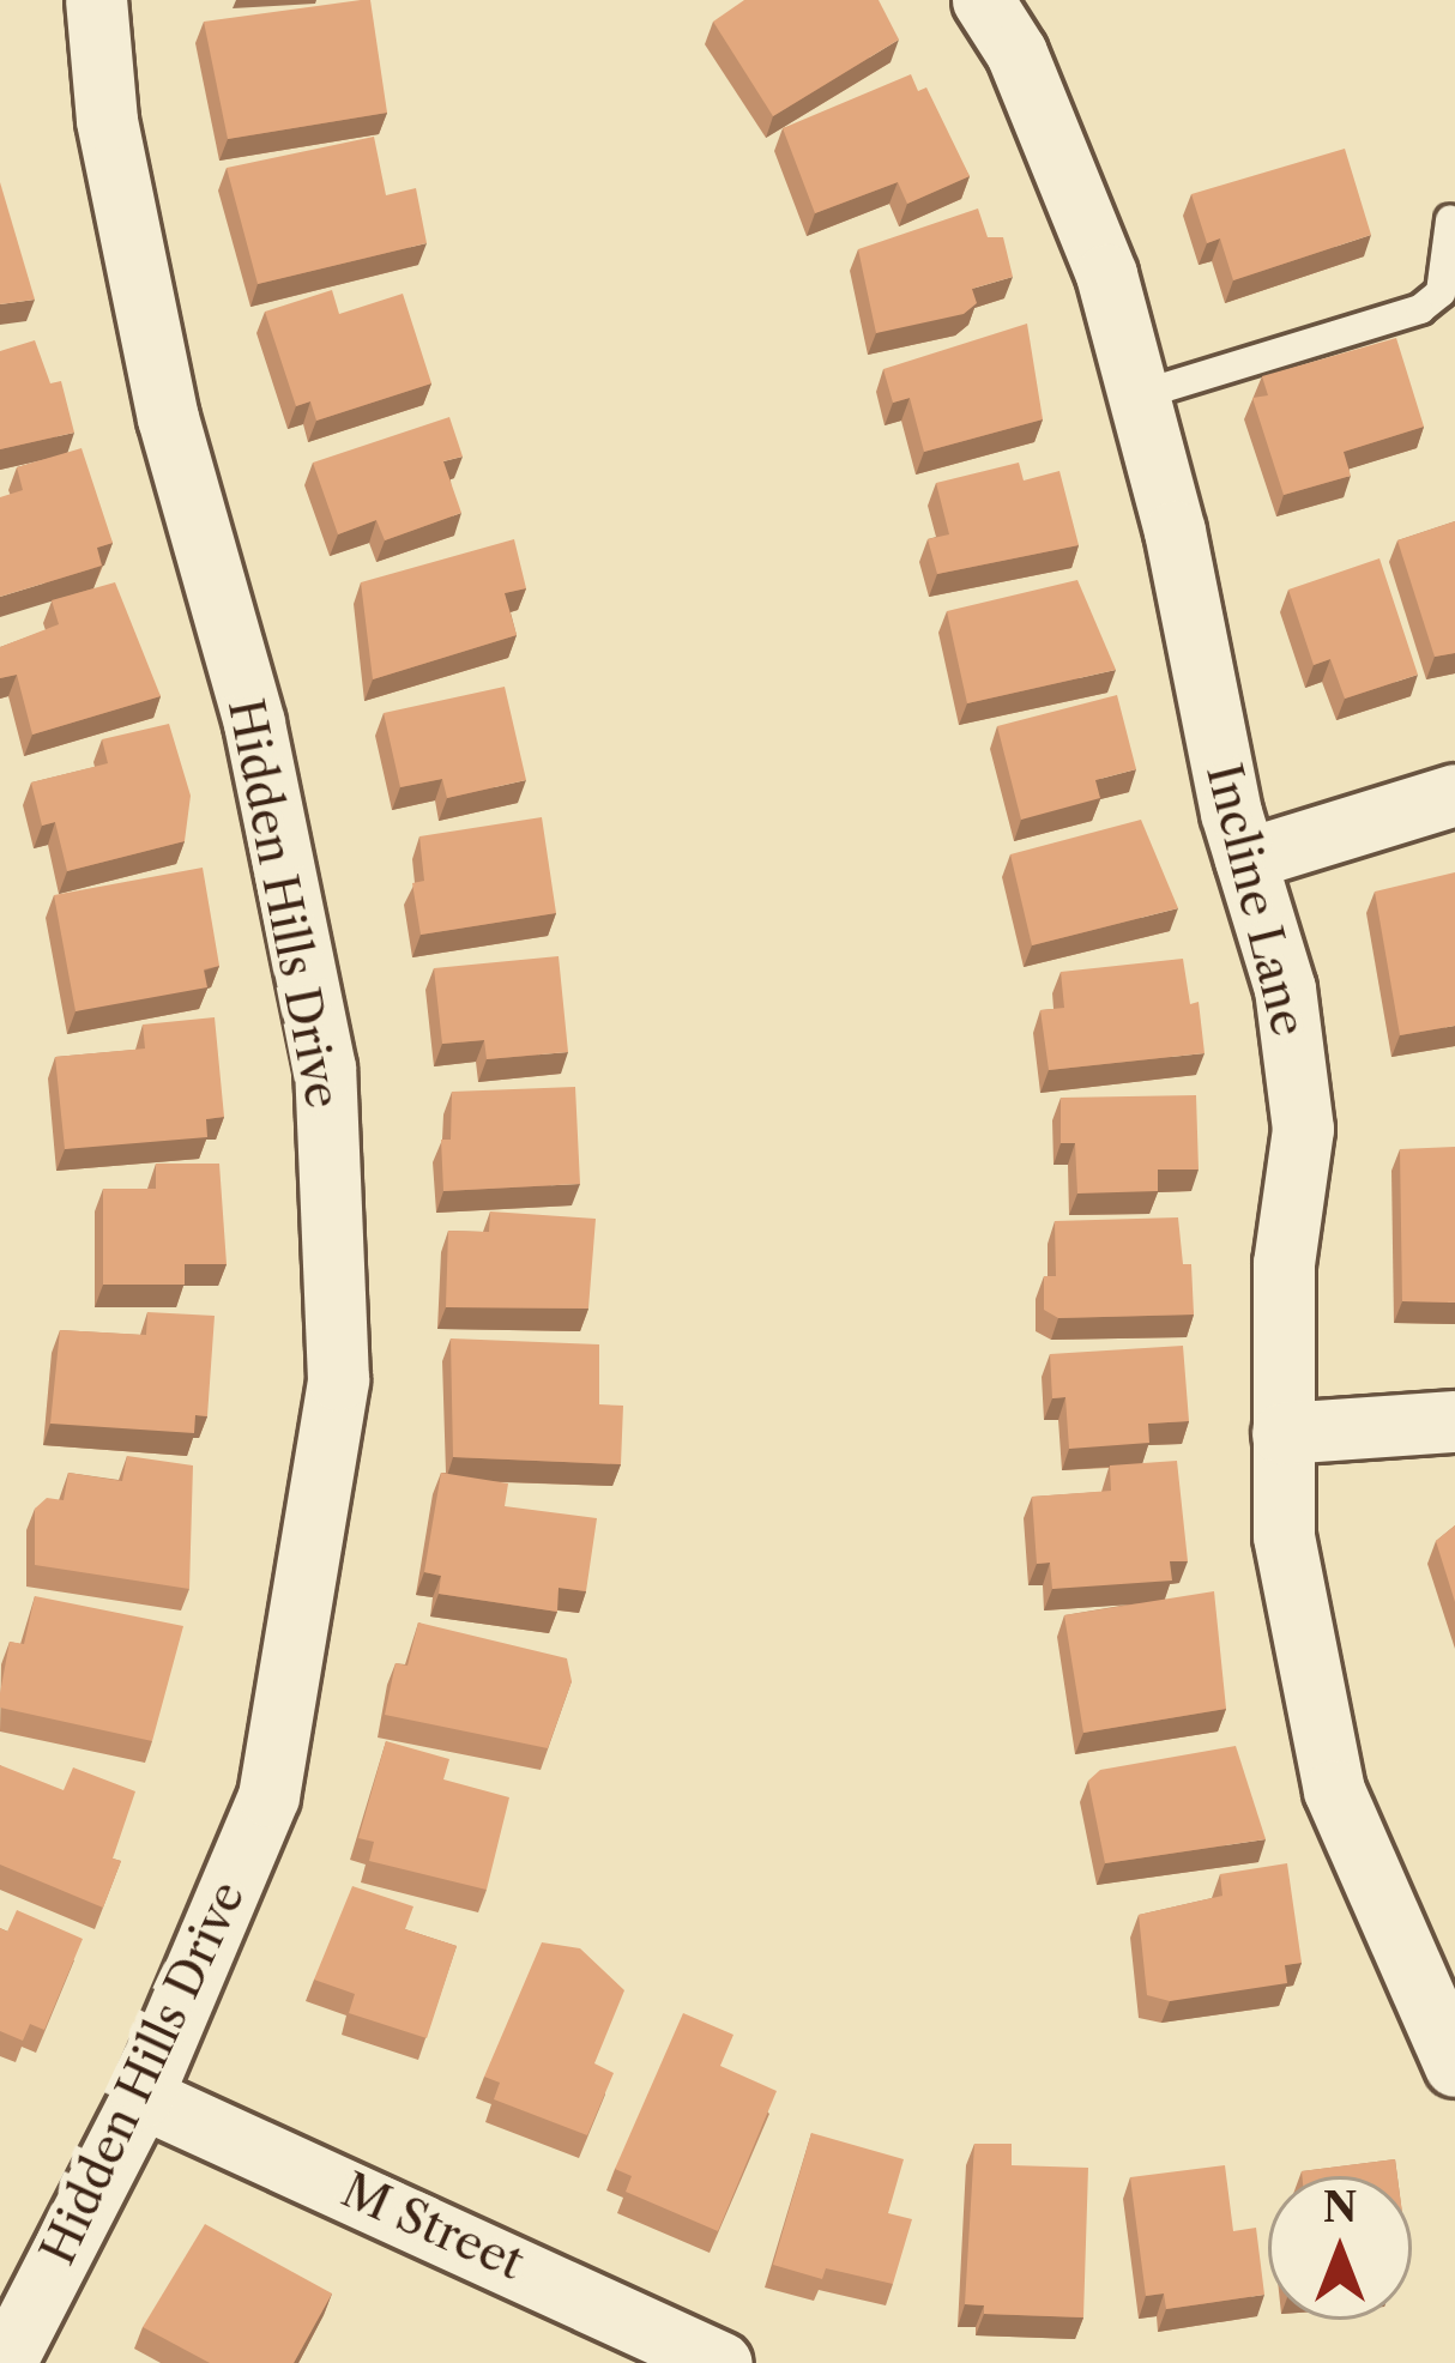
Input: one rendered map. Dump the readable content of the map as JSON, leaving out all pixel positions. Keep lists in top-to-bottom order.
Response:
{
  "streets": {
    "street": ["Incline Lane", "Hidden Hills Drive", "M Street"]
  },
  "crossings": [
    ["Hidden Hills Drive", "M Street"]
  ],
  "north": "top"
}
